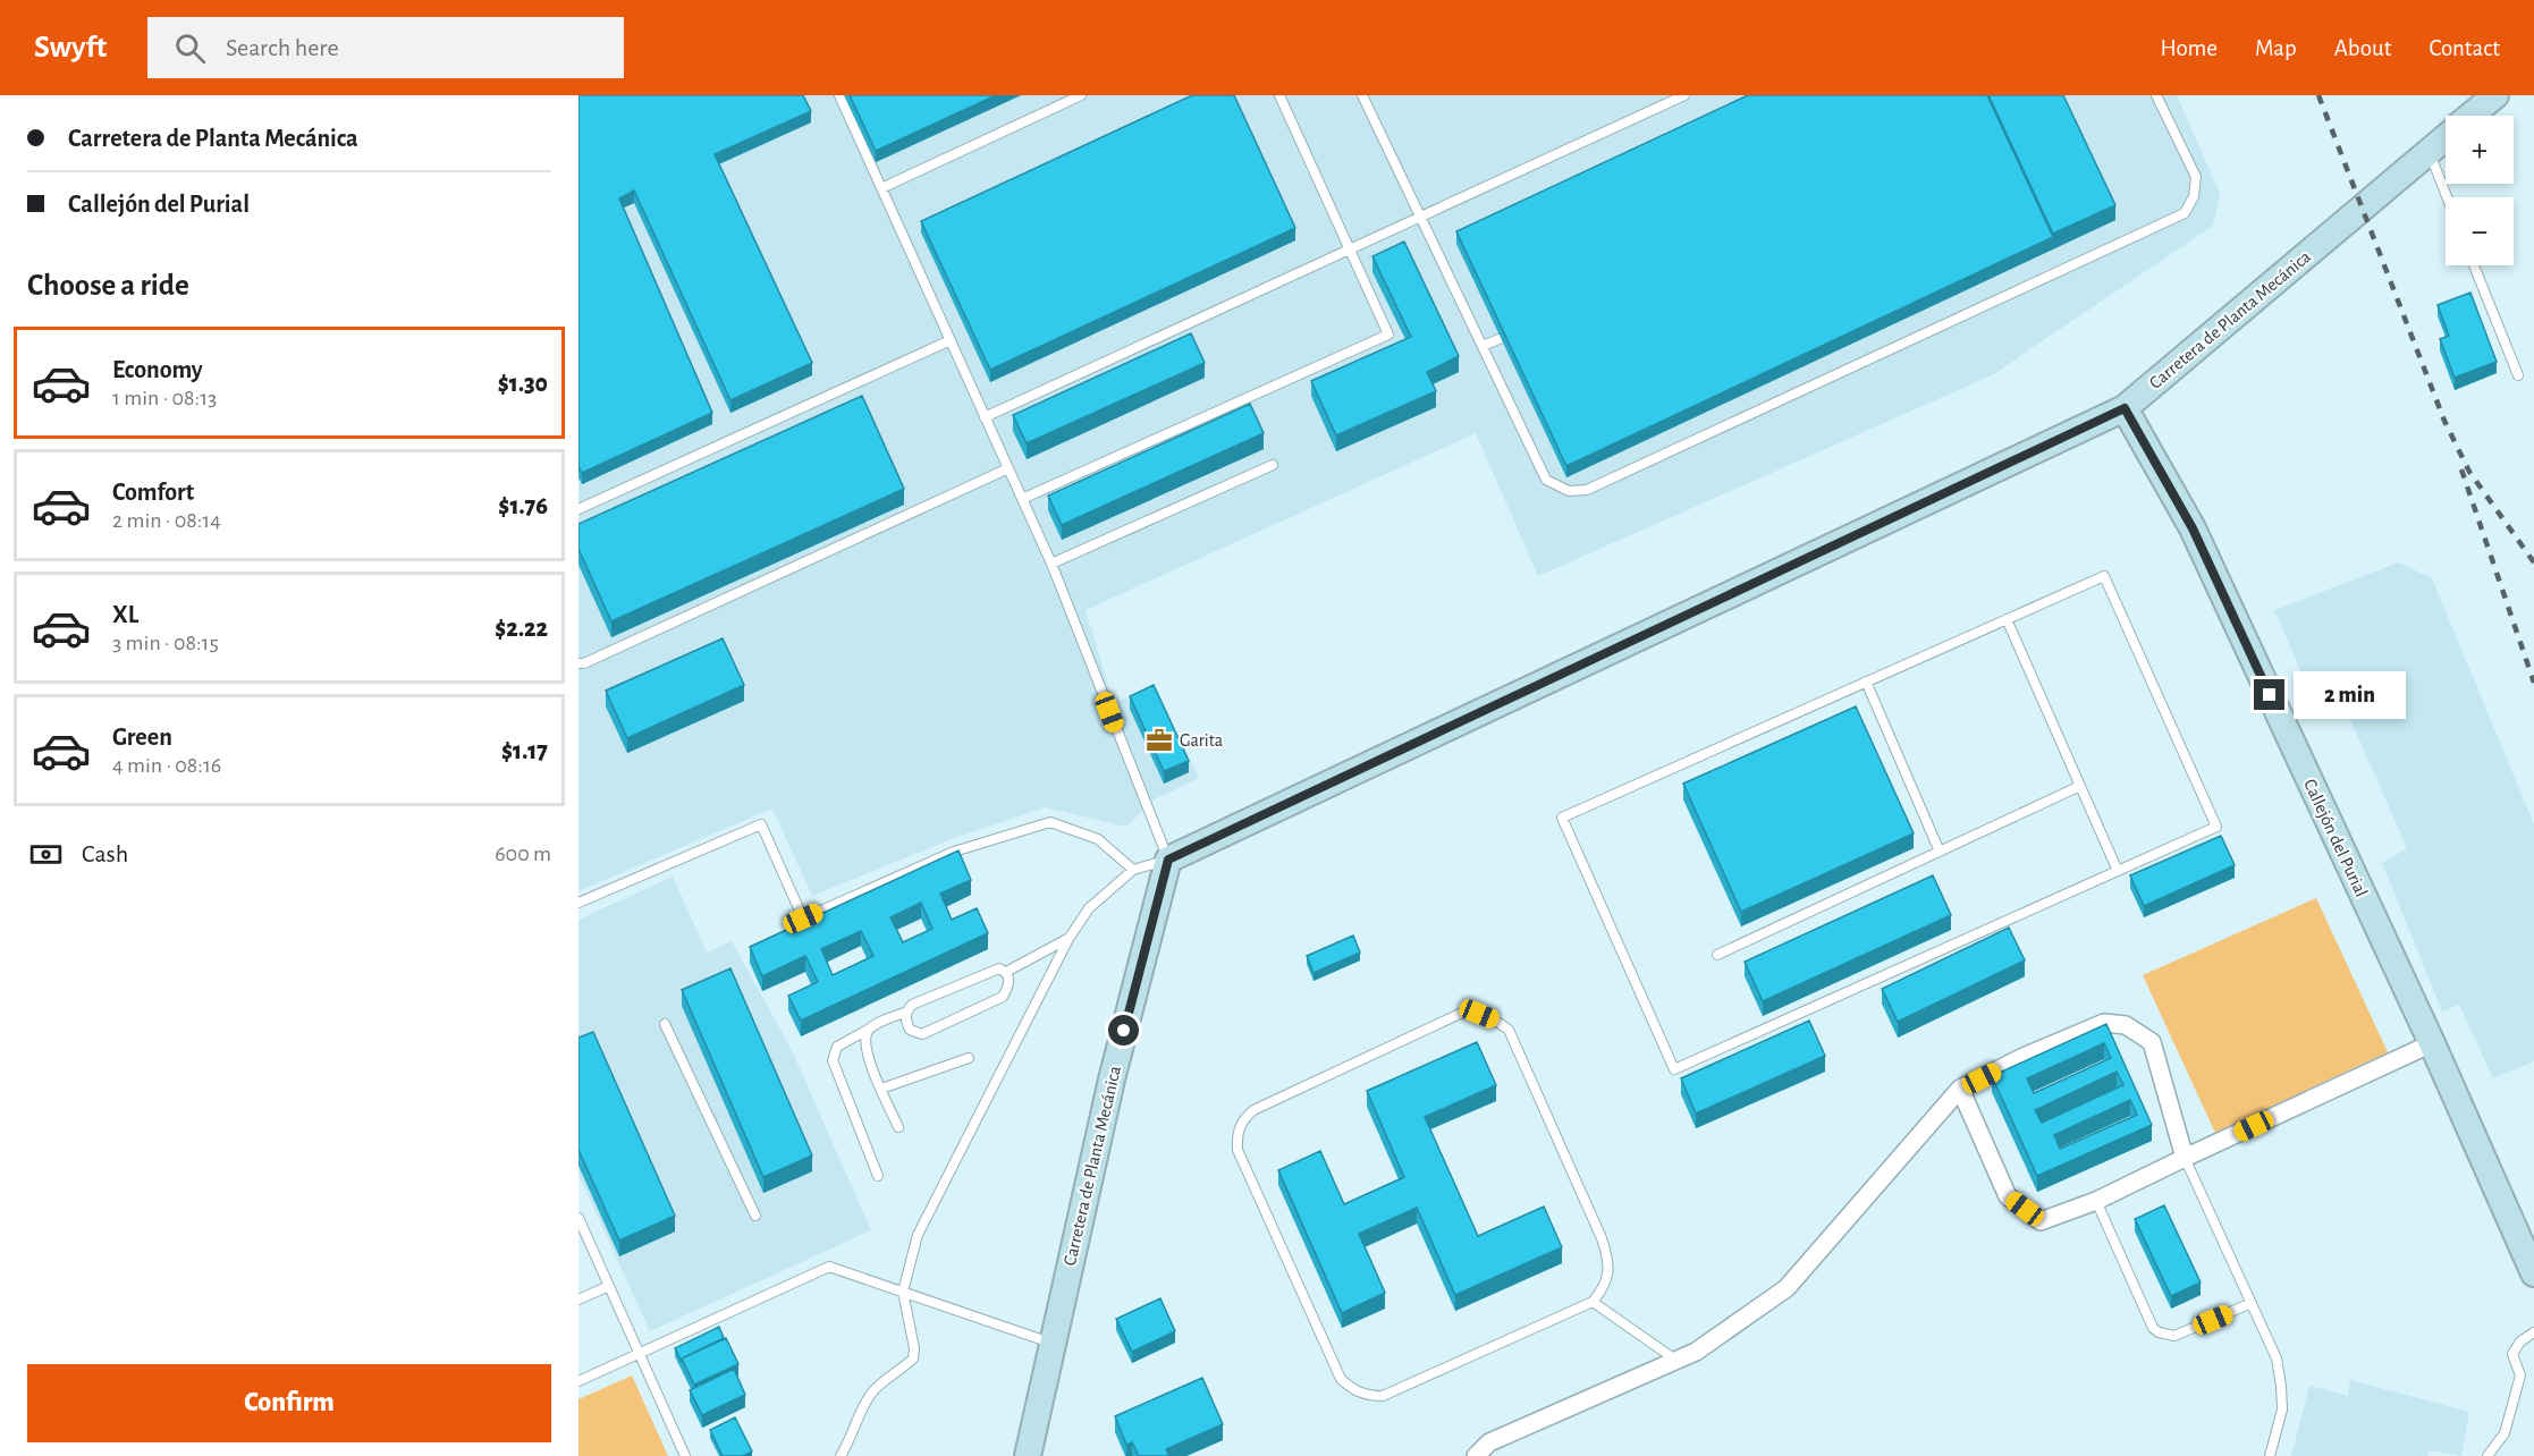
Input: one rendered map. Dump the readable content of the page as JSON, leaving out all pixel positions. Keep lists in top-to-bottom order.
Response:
{
  "streets": {
    "street": ["Carretera de Planta Mecánica", "Callejón del Purial"]
  },
  "crossings": [
    ["Carretera de Planta Mecánica", "Callejón del Purial"]
  ],
  "places": {
    "office": ["Garita"]
  },
  "page": {
    "header": "Swyft",
    "search": "Search here",
    "nav": [
      "Home",
      "Map",
      "About",
      "Contact"
    ],
    "banner": ["Carretera de Planta Mecánica", "Callejón del Purial"],
    "map_buttons": ["+", "−"],
    "heading": "Choose a ride",
    "list": [
      {
        "name": "Economy",
        "note": "1 min · 08:13",
        "value": "$1.30"
      },
      {
        "name": "Comfort",
        "note": "2 min · 08:14",
        "value": "$1.76"
      },
      {
        "name": "XL",
        "note": "3 min · 08:15",
        "value": "$2.22"
      },
      {
        "name": "Green",
        "note": "4 min · 08:16",
        "value": "$1.17"
      }
    ],
    "bubble": "2 min",
    "pay": ["Cash", "600 m"],
    "buttons": "Confirm"
  }
}
